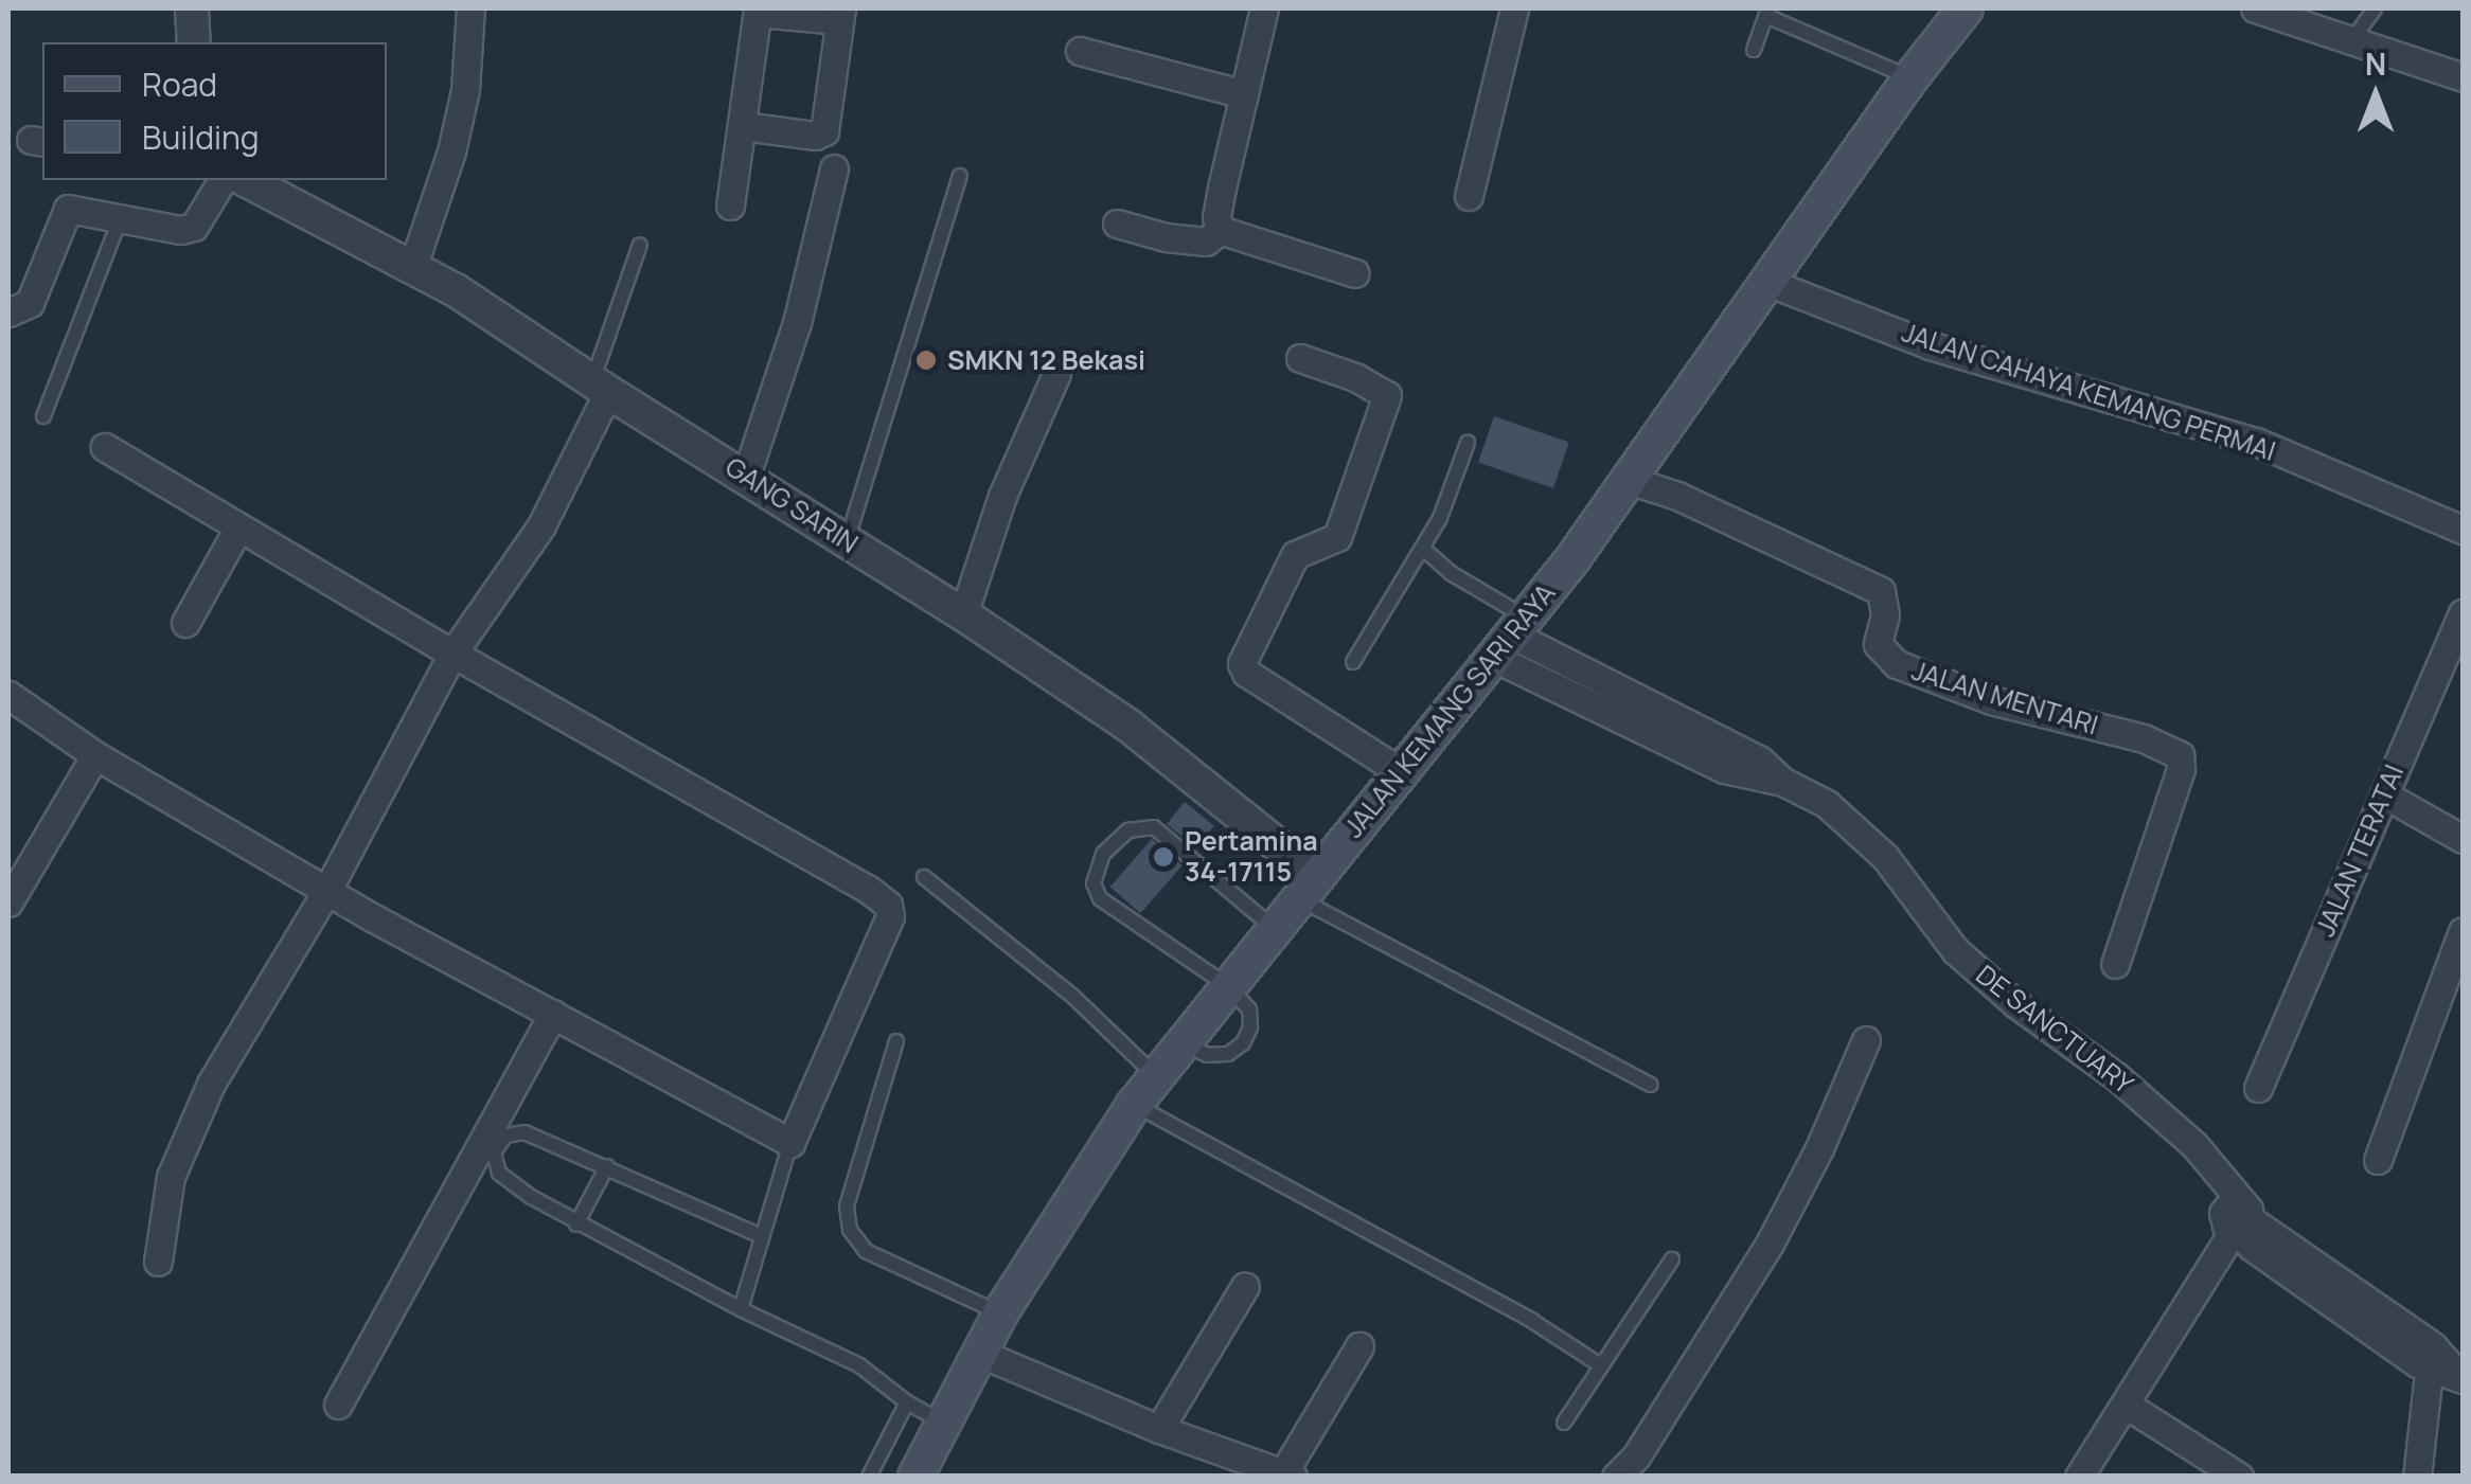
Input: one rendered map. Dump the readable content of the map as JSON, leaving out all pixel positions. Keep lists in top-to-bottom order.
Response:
{
  "streets": {
    "main road": ["JALAN KEMANG SARI RAYA"],
    "street": [
      "JALAN CAHAYA KEMANG PERMAI",
      "GANG SARIN",
      "JALAN MENTARI",
      "JALAN TERATAI",
      "DE SANCTUARY"
    ]
  },
  "crossings": [
    ["JALAN CAHAYA KEMANG PERMAI", "JALAN KEMANG SARI RAYA"],
    ["GANG SARIN", "JALAN KEMANG SARI RAYA"],
    ["JALAN MENTARI", "JALAN KEMANG SARI RAYA"],
    ["JALAN KEMANG SARI RAYA", "DE SANCTUARY"]
  ],
  "places": ["SMKN 12 Bekasi", "Pertamina 34-17115"],
  "legend": ["Road", "Building"],
  "north": "top"
}
